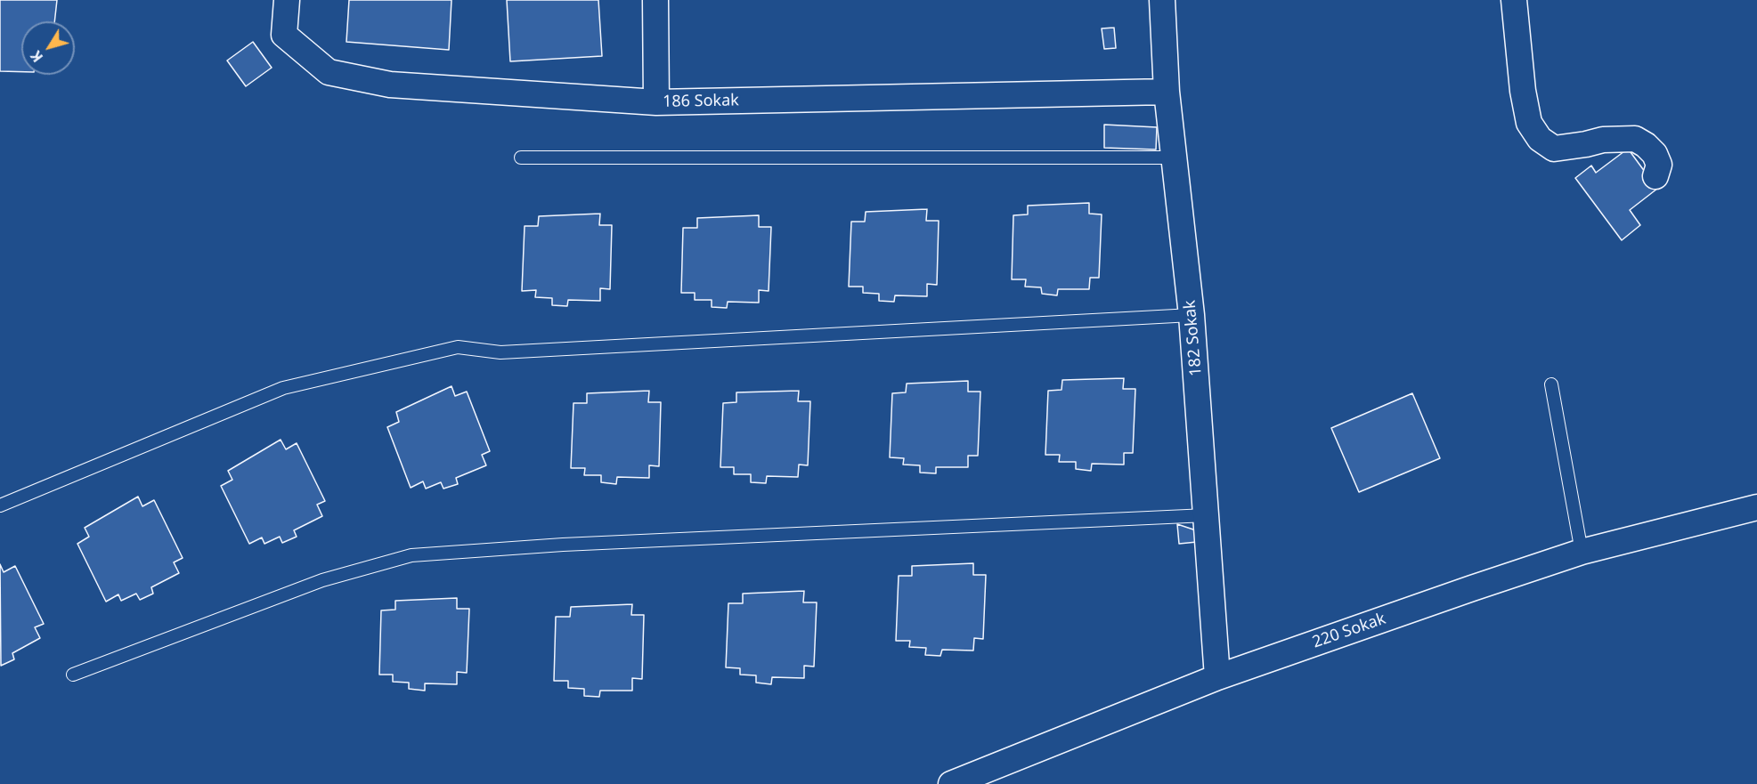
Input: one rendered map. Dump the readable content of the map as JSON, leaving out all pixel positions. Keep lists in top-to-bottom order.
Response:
{
  "streets": {
    "street": ["186 Sokak", "182 Sokak", "220 Sokak"]
  },
  "crossings": [
    ["186 Sokak", "182 Sokak"],
    ["182 Sokak", "220 Sokak"]
  ],
  "north": "bottom left"
}
